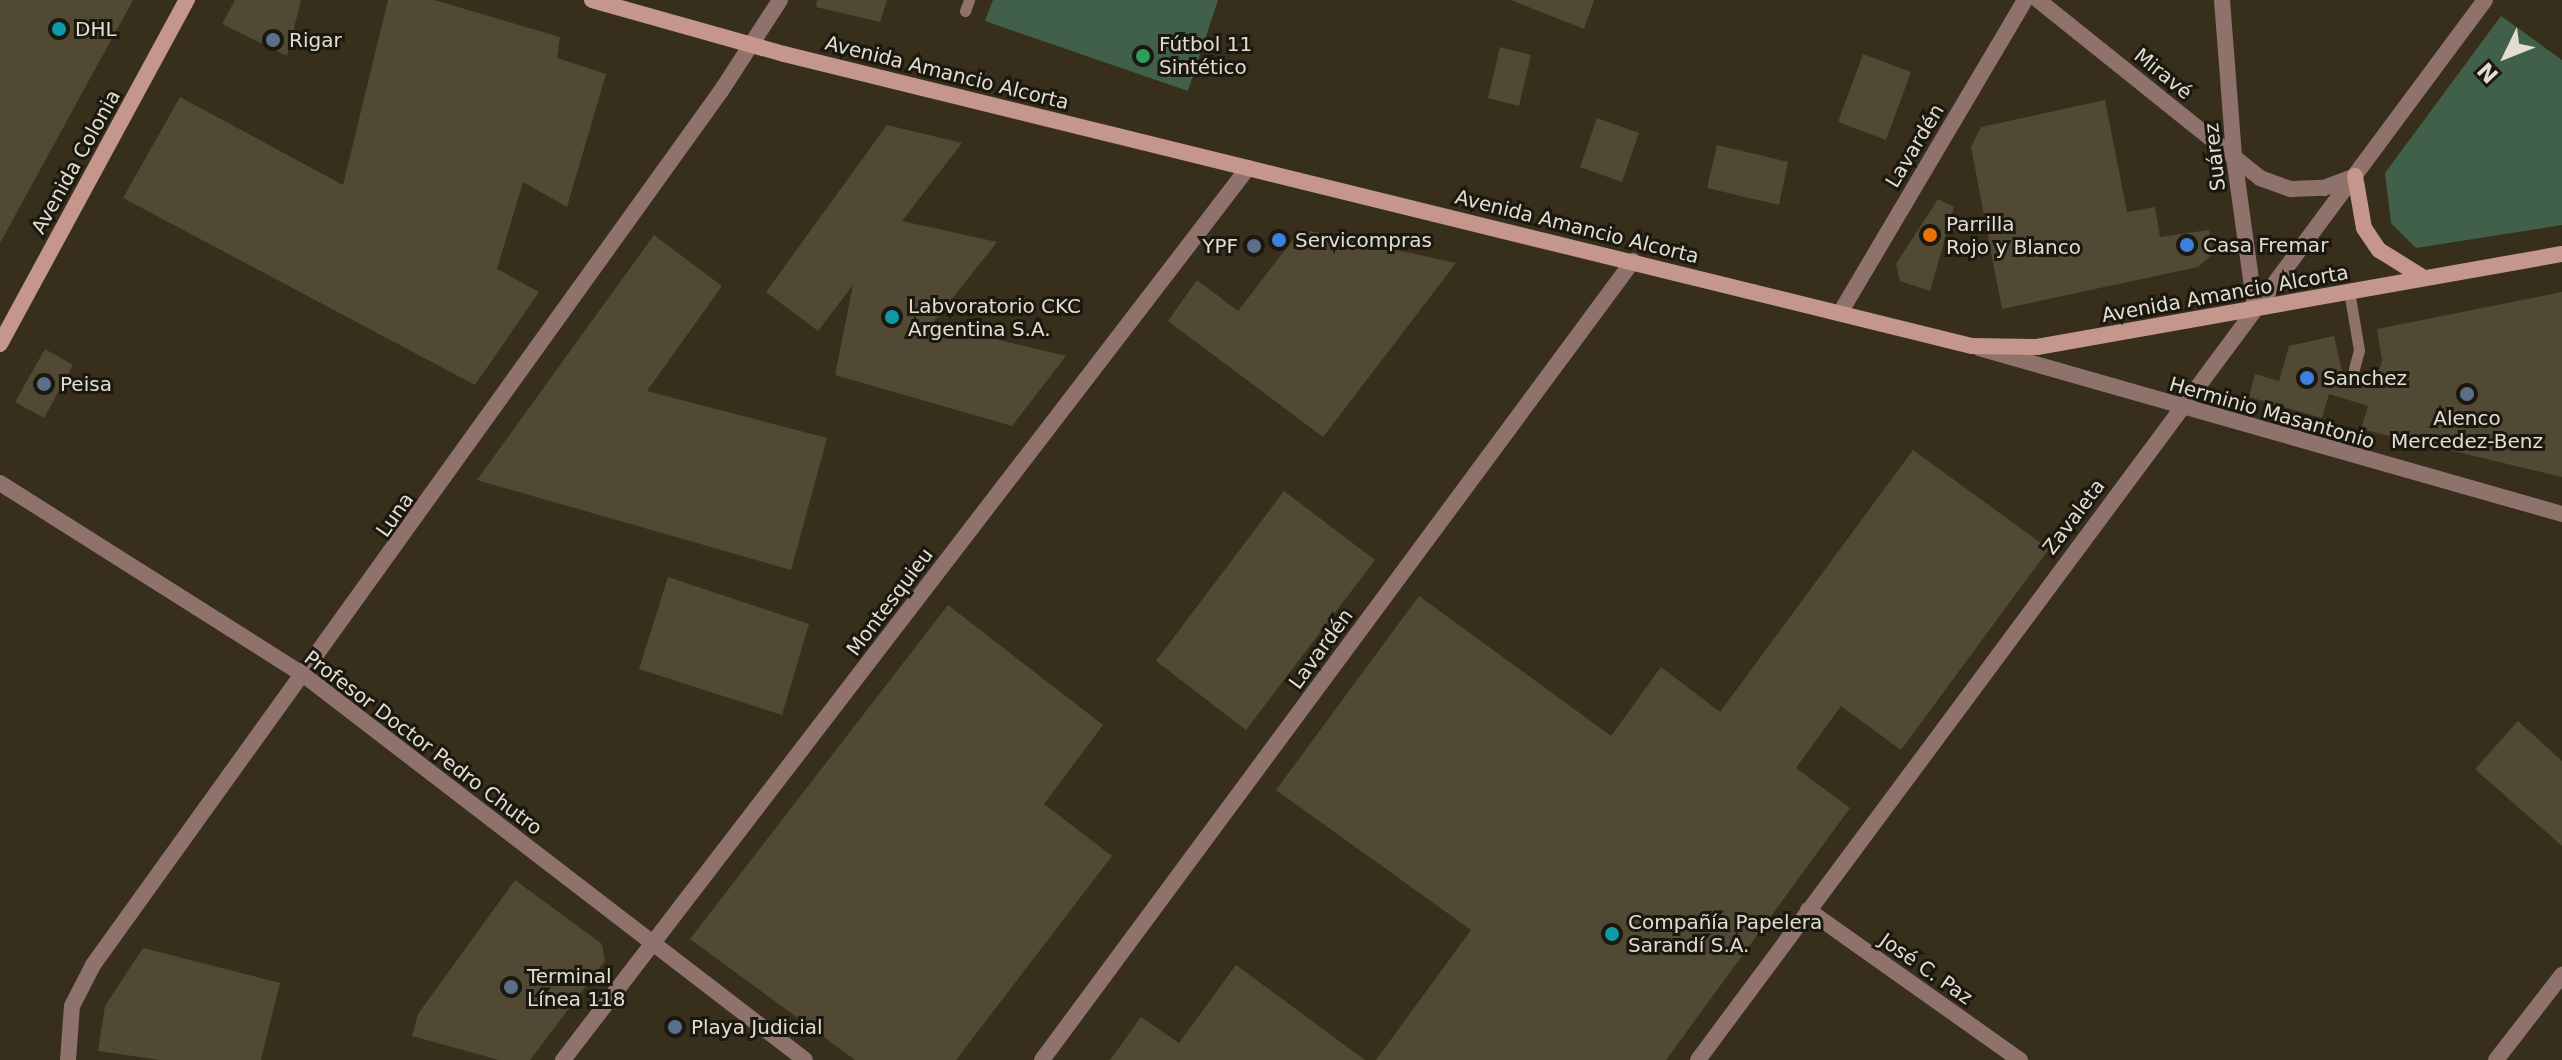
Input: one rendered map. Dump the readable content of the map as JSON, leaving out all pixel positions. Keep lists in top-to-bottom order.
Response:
{
  "streets": {
    "main road": ["Avenida Amancio Alcorta", "Avenida Colonia"],
    "street": [
      "Miravé",
      "Lavardén",
      "Suárez",
      "Herminio Masantonio",
      "Luna",
      "Zavaleta",
      "Montesquieu",
      "Profesor Doctor Pedro Chutro",
      "José C. Paz"
    ]
  },
  "crossings": [
    ["Avenida Amancio Alcorta", "Lavardén"],
    ["Avenida Amancio Alcorta", "Suárez"],
    ["Avenida Amancio Alcorta", "Herminio Masantonio"],
    ["Avenida Amancio Alcorta", "Luna"],
    ["Avenida Amancio Alcorta", "Zavaleta"],
    ["Avenida Amancio Alcorta", "Montesquieu"],
    ["Miravé", "Suárez"],
    ["Miravé", "Zavaleta"],
    ["Suárez", "Zavaleta"],
    ["Herminio Masantonio", "Zavaleta"],
    ["Luna", "Profesor Doctor Pedro Chutro"],
    ["Zavaleta", "José C. Paz"],
    ["Montesquieu", "Profesor Doctor Pedro Chutro"]
  ],
  "places": [
    "DHL",
    "Rigar",
    "Fútbol 11 Sintético",
    "Parrilla Rojo y Blanco",
    "Servicompras",
    "Casa Fremar",
    "YPF",
    "Labvoratorio CKC Argentina S.A.",
    "Sanchez",
    "Peisa",
    "Alenco Mercedez-Benz",
    "Compañía Papelera Sarandí S.A.",
    "Terminal Línea 118",
    "Playa Judicial"
  ],
  "north": "bottom left"
}
